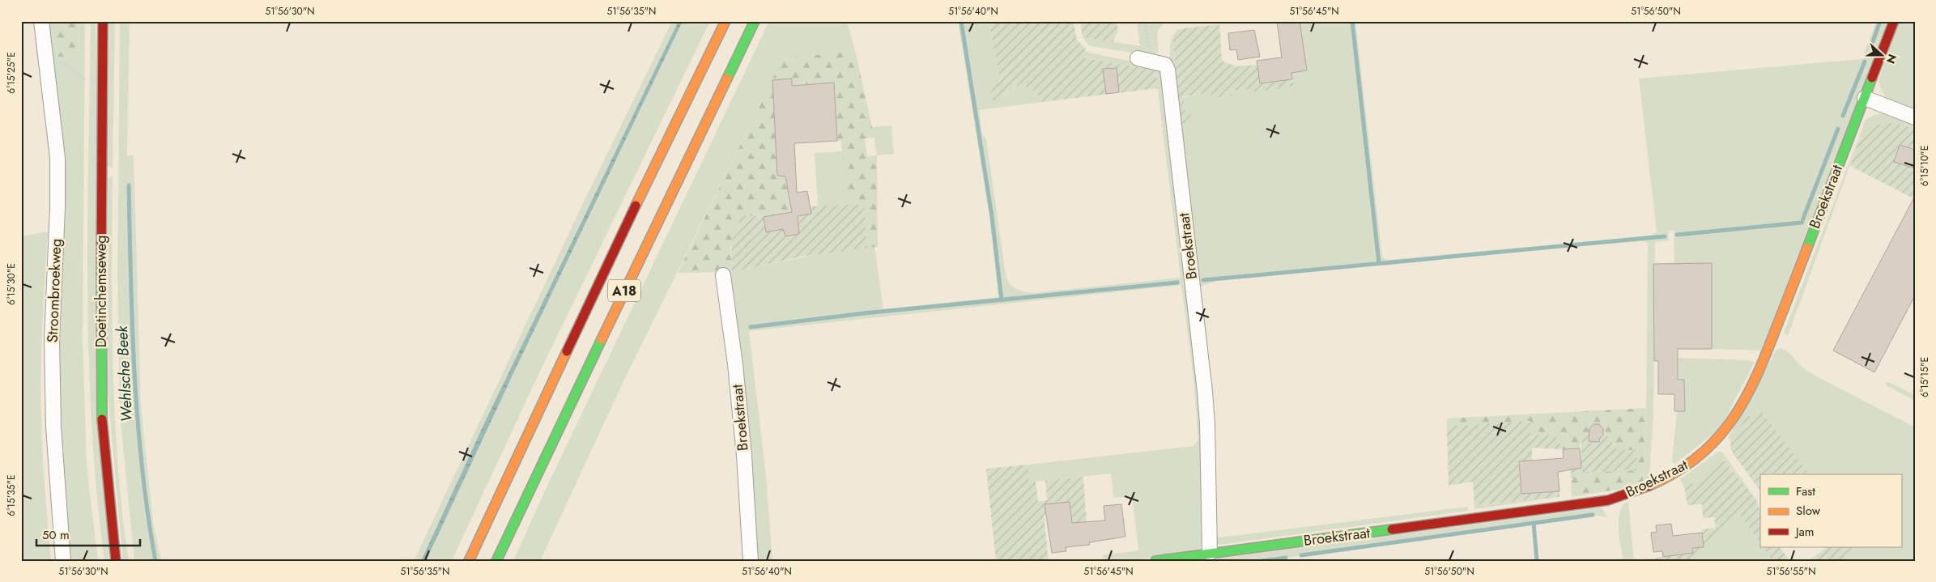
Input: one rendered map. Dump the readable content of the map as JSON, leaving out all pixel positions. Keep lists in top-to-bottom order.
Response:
{
  "streets": {
    "main road": ["Broekstraat", "A18", "Doetinchemseweg"],
    "street": ["Stroombroekweg"]
  },
  "water": ["Wehlsche Beek"],
  "legend": ["Fast", "Slow", "Jam"],
  "scale_bar": "50 m",
  "north": "right",
  "coordinates": [
    "51°56'30\"N",
    "51°56'35\"N",
    "51°56'40\"N",
    "51°56'45\"N",
    "51°56'50\"N",
    "6°15'25\"E",
    "6°15'10\"E",
    "6°15'30\"E",
    "6°15'15\"E",
    "6°15'35\"E",
    "51°56'55\"N"
  ]
}
